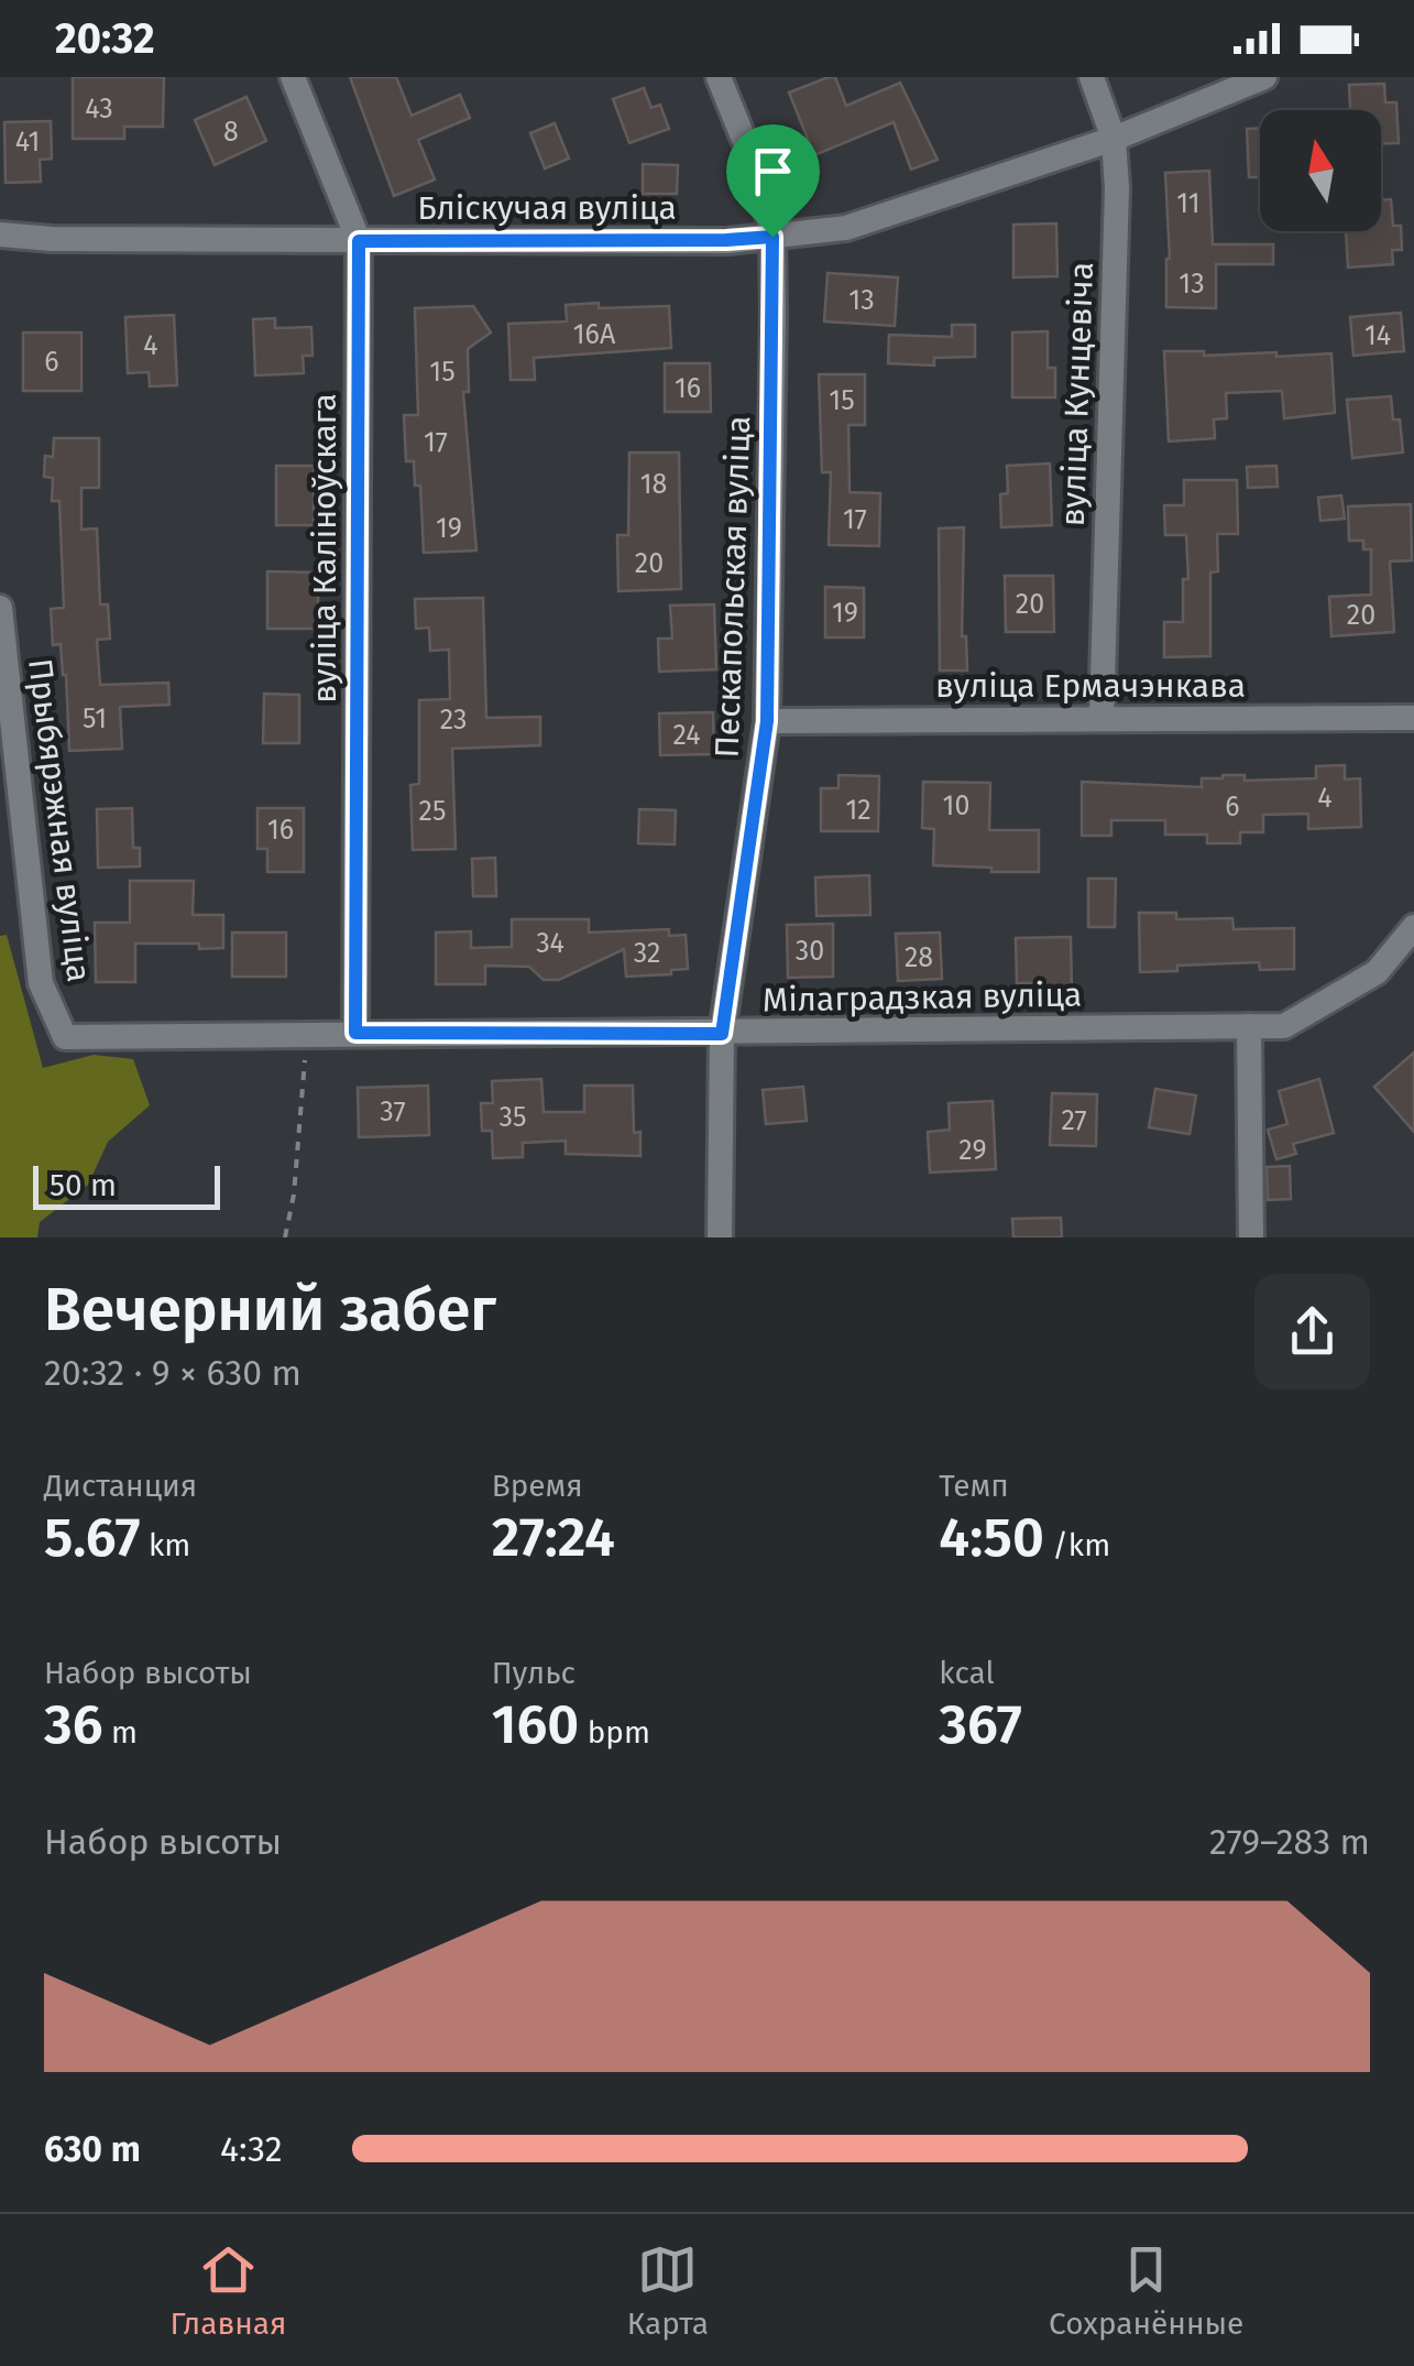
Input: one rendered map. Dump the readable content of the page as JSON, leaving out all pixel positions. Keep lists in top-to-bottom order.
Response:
{
  "streets": {
    "street": [
      "Бліскучая вуліца",
      "вуліца Кунцевіча",
      "вуліца Каліноўскага",
      "Пескапольская вуліца",
      "вуліца Ермачэнкава",
      "Прыбярэжная вуліца",
      "Мілаградзкая вуліца"
    ]
  },
  "crossings": [
    ["Бліскучая вуліца", "вуліца Кунцевіча"],
    ["Бліскучая вуліца", "вуліца Каліноўскага"],
    ["Бліскучая вуліца", "Пескапольская вуліца"],
    ["вуліца Кунцевіча", "вуліца Ермачэнкава"],
    ["вуліца Каліноўскага", "Мілаградзкая вуліца"],
    ["Пескапольская вуліца", "вуліца Ермачэнкава"],
    ["Пескапольская вуліца", "Мілаградзкая вуліца"],
    ["Прыбярэжная вуліца", "Мілаградзкая вуліца"]
  ],
  "house_numbers": [
    "43",
    "8",
    "41",
    "11",
    "13",
    "13",
    "16А",
    "14",
    "4",
    "6",
    "15",
    "16",
    "15",
    "17",
    "18",
    "17",
    "19",
    "20",
    "20",
    "19",
    "20",
    "51",
    "23",
    "24",
    "4",
    "10",
    "6",
    "12",
    "25",
    "16",
    "34",
    "30",
    "32",
    "28",
    "37",
    "35",
    "27",
    "29"
  ],
  "scale_bar": "50 m",
  "north": "top",
  "page": {
    "status": "20:32",
    "scale": "50 m",
    "heading": ["Вечерний забег", "20:32 · 9 × 630 m"],
    "stats": [
      ["Дистанция", "5.67 km"],
      ["Время", "27:24"],
      ["Темп", "4:50 /km"],
      ["Набор высоты", "36 m"],
      ["Пульс", "160 bpm"],
      ["kcal", "367"]
    ],
    "chart": ["Набор высоты", "279–283 m"],
    "list": [
      {
        "name": "630 m",
        "note": "4:32"
      }
    ],
    "tabs": ["Главная", "Карта", "Сохранённые"]
  }
}
